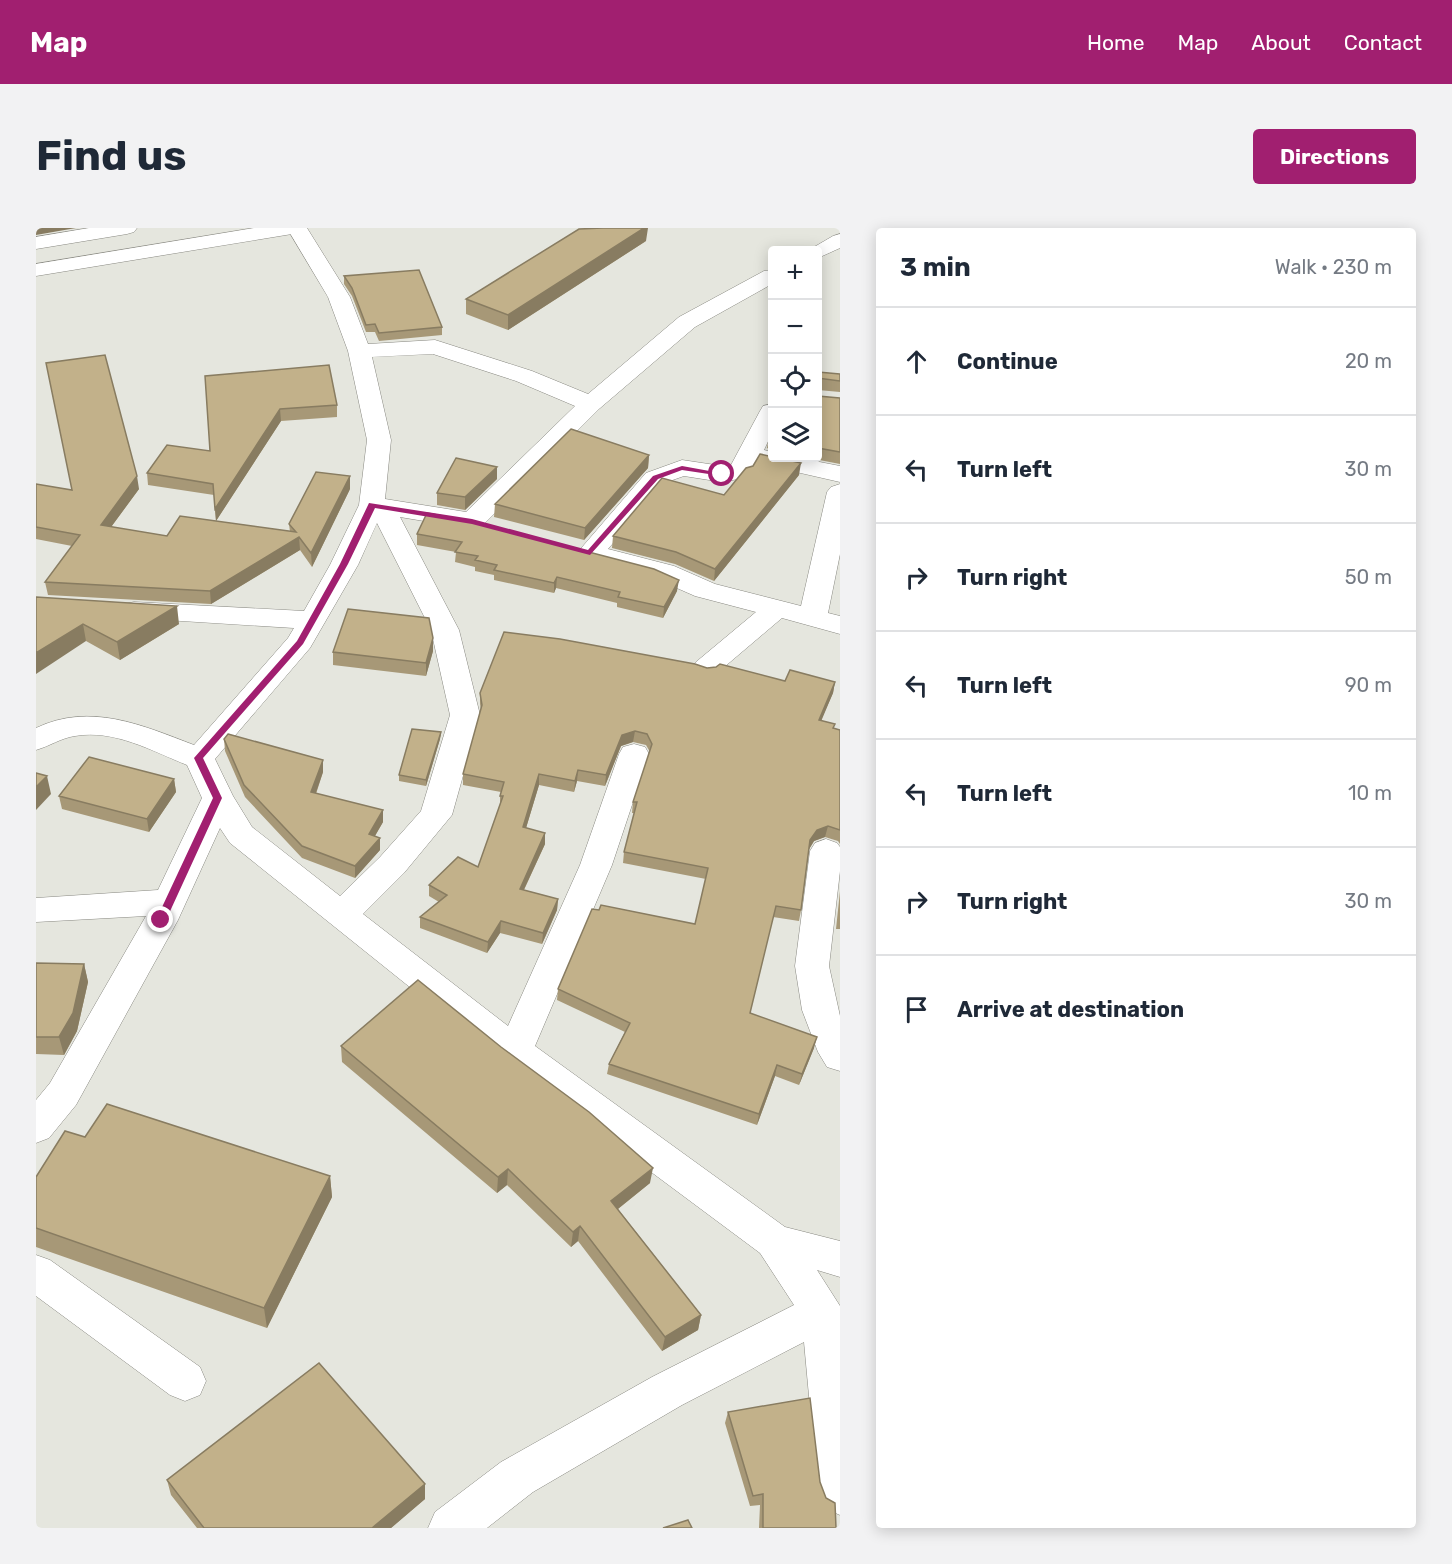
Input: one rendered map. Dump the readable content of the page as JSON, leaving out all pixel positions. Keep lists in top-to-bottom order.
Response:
{
  "page": {
    "header": "Map",
    "nav": [
      "Home",
      "Map",
      "About",
      "Contact"
    ],
    "buttons": "Directions",
    "title": "Find us",
    "heading": ["3 min", "Walk · 230 m"],
    "map_buttons": ["+", "−"],
    "list": [
      ["Continue", "20 m"],
      ["Turn left", "30 m"],
      ["Turn right", "50 m"],
      ["Turn left", "90 m"],
      ["Turn left", "10 m"],
      ["Turn right", "30 m"],
      "Arrive at destination"
    ]
  }
}
